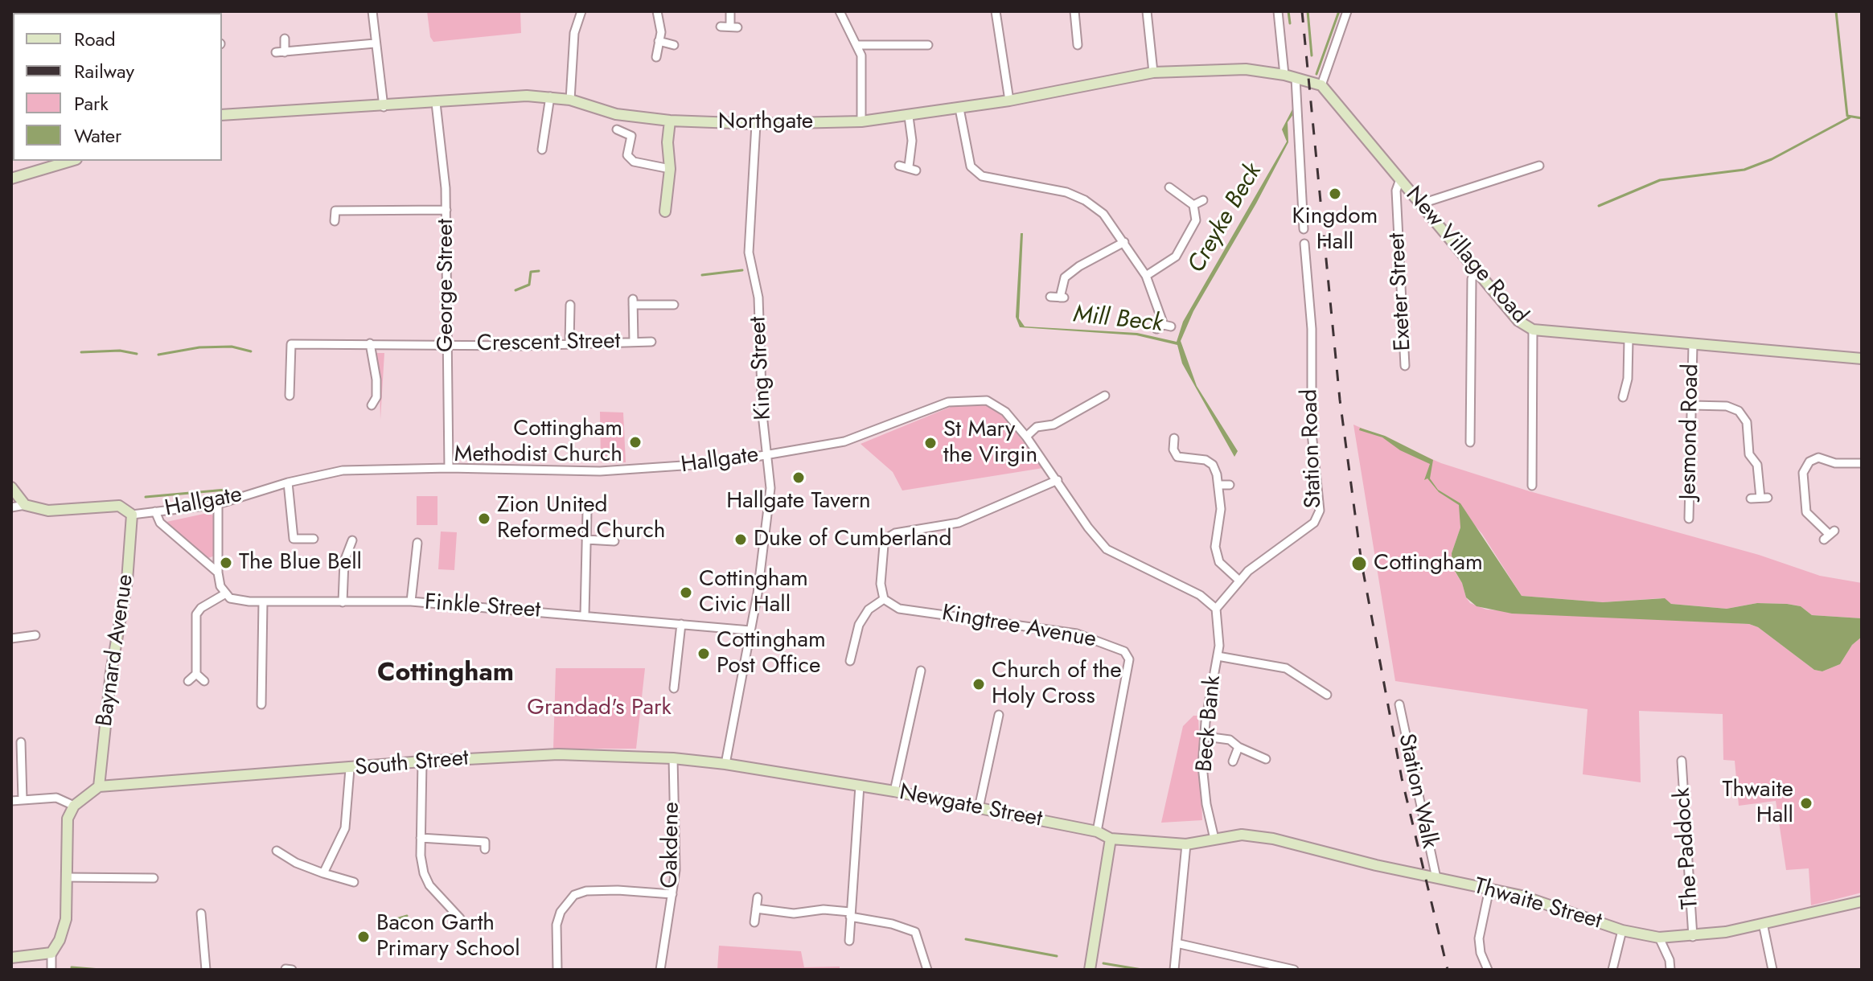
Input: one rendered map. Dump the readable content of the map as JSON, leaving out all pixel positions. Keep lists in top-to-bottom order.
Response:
{
  "streets": {
    "street": [
      "Northgate",
      "New Village Road",
      "George Street",
      "Exeter Street",
      "Crescent Street",
      "King Street",
      "Jesmond Road",
      "Station Road",
      "Hallgate",
      "Finkle Street",
      "Kingtree Avenue",
      "Baynard Avenue",
      "Beck Bank",
      "South Street",
      "Station Walk",
      "Newgate Street",
      "Oakdene",
      "The Paddock",
      "Thwaite Street"
    ]
  },
  "crossings": [
    ["Northgate", "New Village Road"],
    ["Northgate", "George Street"],
    ["Northgate", "King Street"],
    ["New Village Road", "Exeter Street"],
    ["New Village Road", "Jesmond Road"],
    ["George Street", "Crescent Street"],
    ["George Street", "Hallgate"],
    ["King Street", "Hallgate"],
    ["King Street", "Finkle Street"],
    ["King Street", "South Street"],
    ["King Street", "Newgate Street"],
    ["Station Road", "Hallgate"],
    ["Station Road", "Beck Bank"],
    ["Hallgate", "Baynard Avenue"],
    ["Hallgate", "Beck Bank"],
    ["Kingtree Avenue", "Newgate Street"],
    ["Baynard Avenue", "South Street"],
    ["Beck Bank", "Newgate Street"],
    ["Beck Bank", "Thwaite Street"],
    ["South Street", "Newgate Street"],
    ["South Street", "Oakdene"],
    ["Station Walk", "Thwaite Street"],
    ["Newgate Street", "Thwaite Street"],
    ["The Paddock", "Thwaite Street"]
  ],
  "districts": ["Cottingham"],
  "water": ["Creyke Beck", "Mill Beck"],
  "parks": ["Grandad's Park"],
  "places": [
    "Kingdom Hall",
    "Cottingham Methodist Church",
    "St Mary the Virgin",
    "Hallgate Tavern",
    "Zion United Reformed Church",
    "Duke of Cumberland",
    "The Blue Bell",
    "Cottingham",
    "Cottingham Civic Hall",
    "Cottingham Post Office",
    "Church of the Holy Cross",
    "Thwaite Hall",
    "Bacon Garth Primary School"
  ],
  "legend": [
    "Road",
    "Railway",
    "Park",
    "Water"
  ]
}
